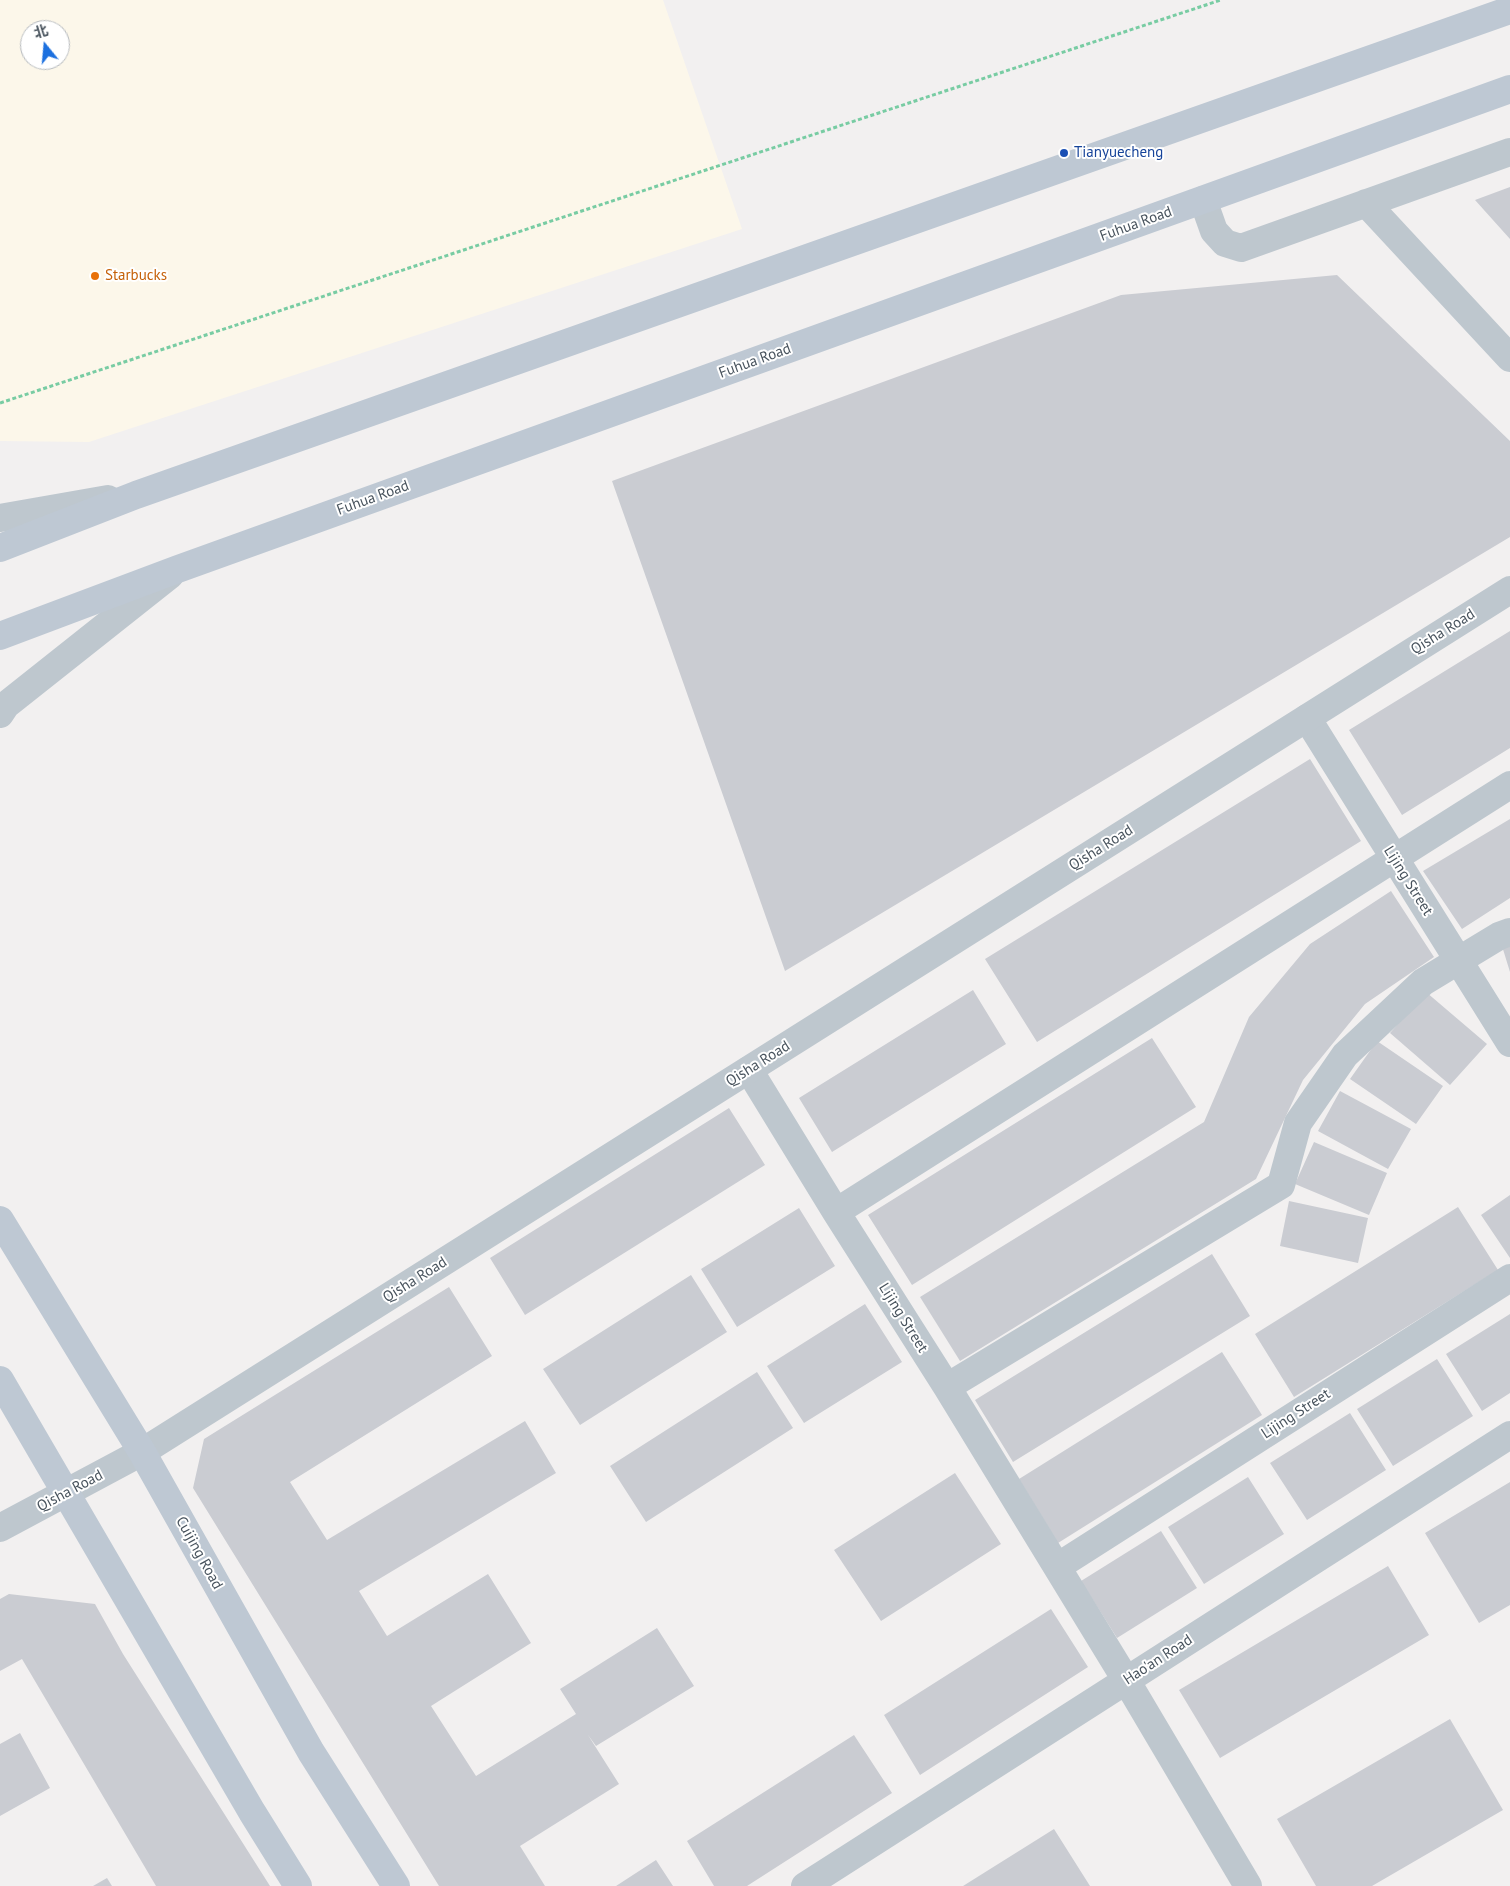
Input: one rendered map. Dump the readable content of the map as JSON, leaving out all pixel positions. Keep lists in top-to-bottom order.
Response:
{
  "streets": {
    "main road": ["Fuhua Road", "Cuijing Road"],
    "street": ["Qisha Road", "Lijing Street", "Hao'an Road"]
  },
  "crossings": [
    ["Qisha Road", "Lijing Street"],
    ["Qisha Road", "Cuijing Road"],
    ["Lijing Street", "Hao'an Road"]
  ],
  "places": ["Tianyuecheng", "Starbucks"],
  "north": "top"
}
